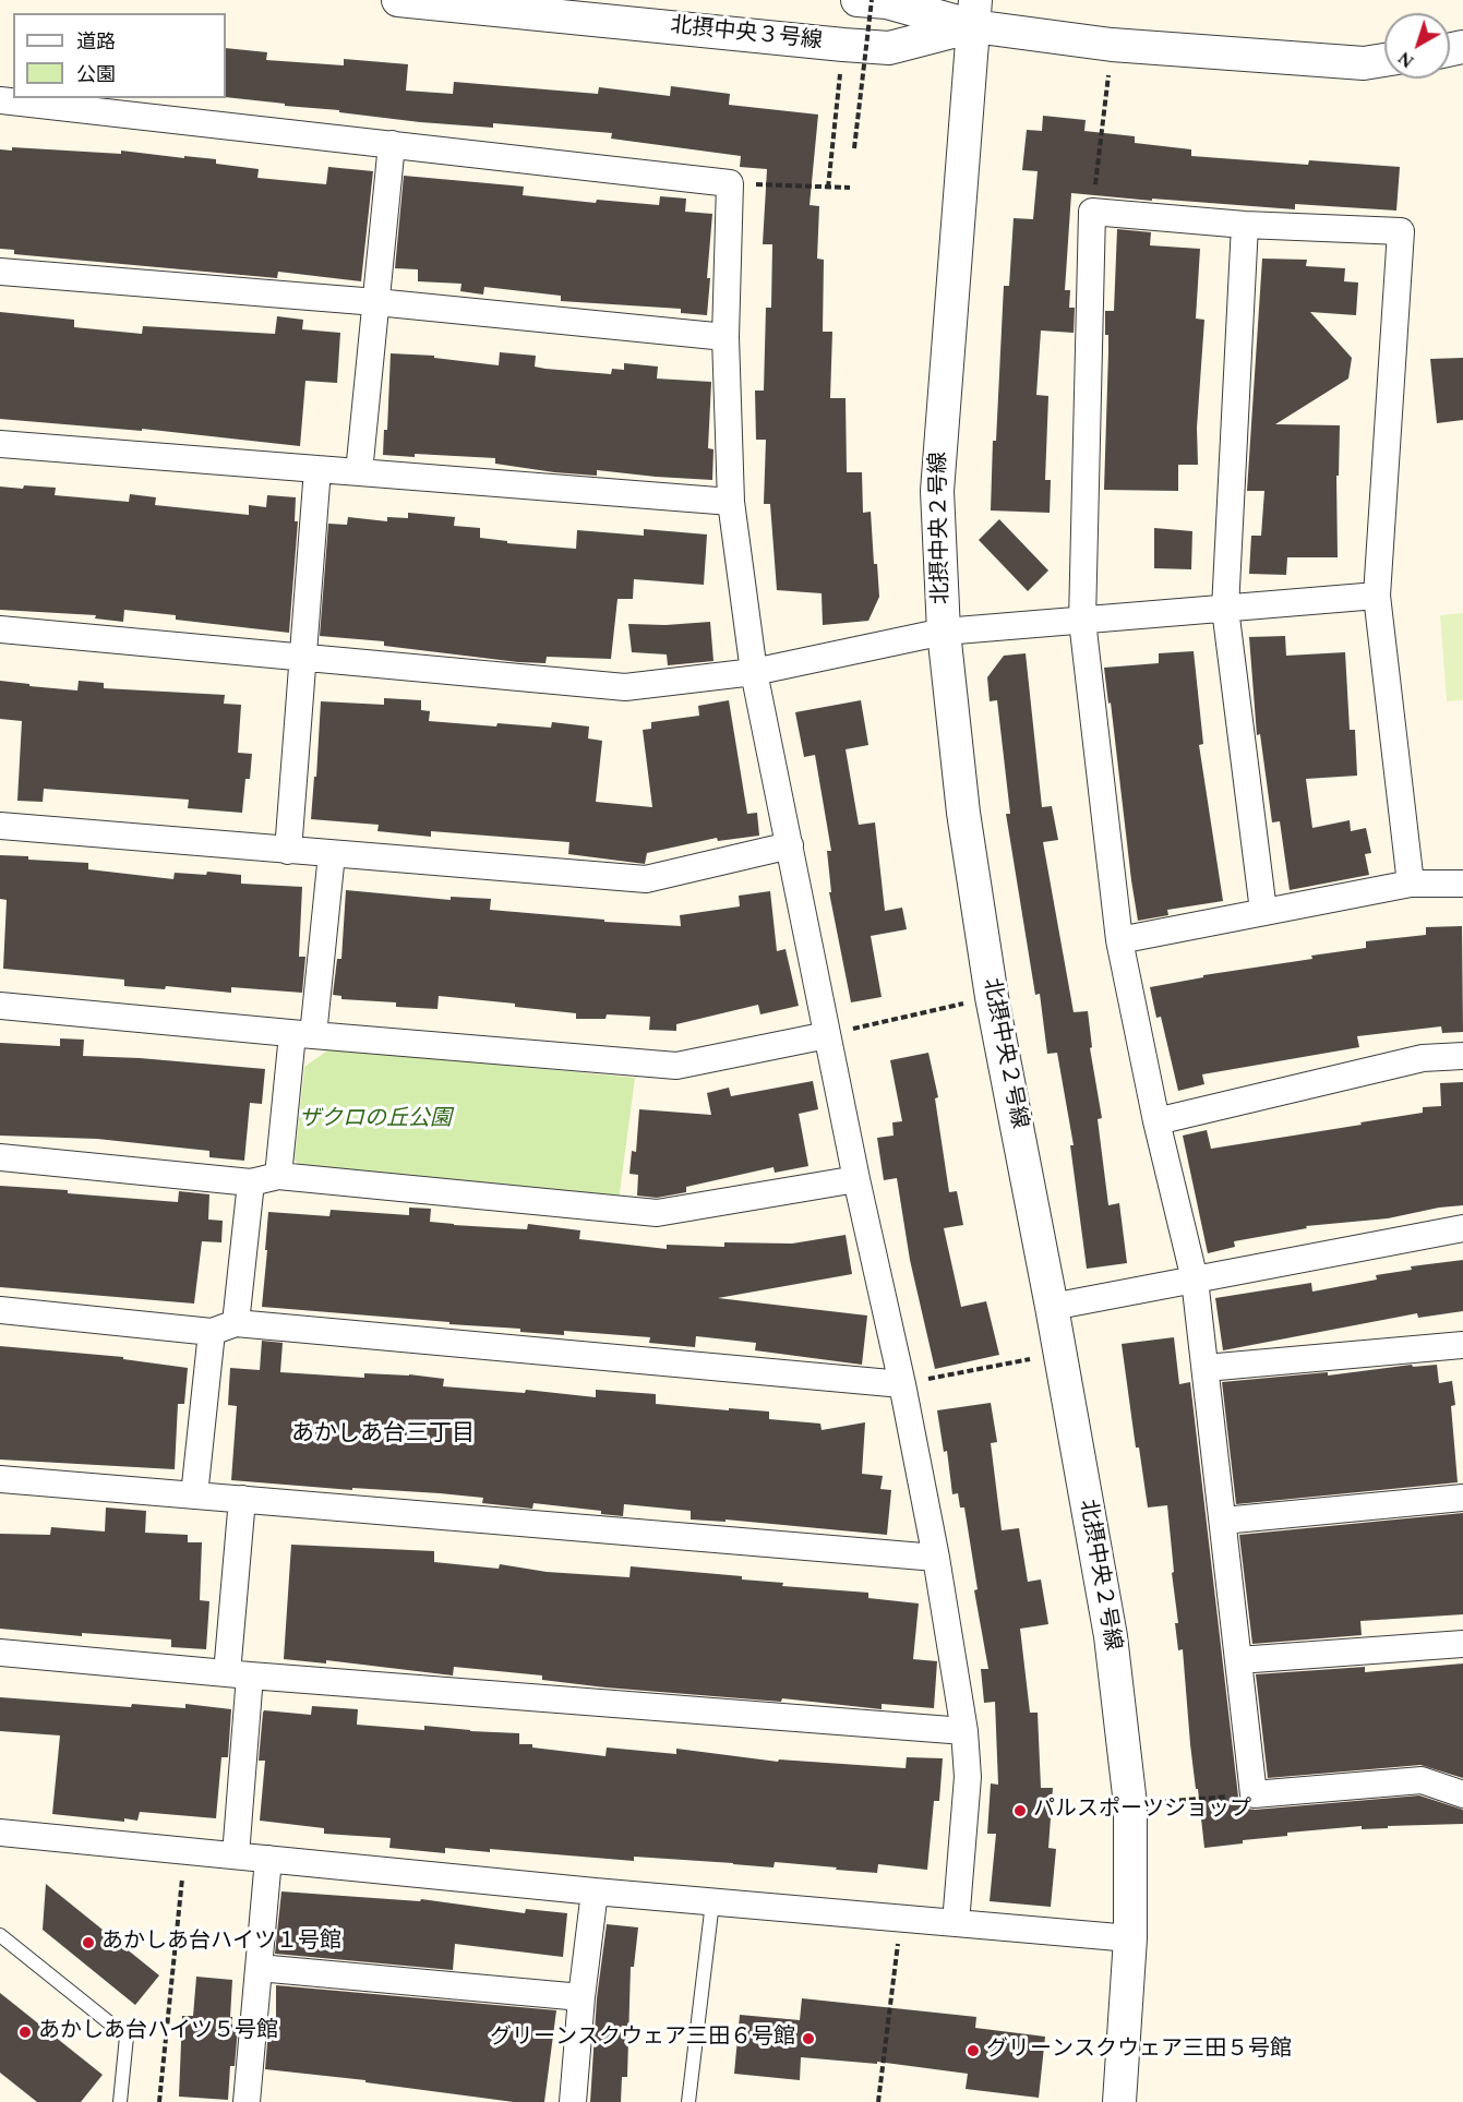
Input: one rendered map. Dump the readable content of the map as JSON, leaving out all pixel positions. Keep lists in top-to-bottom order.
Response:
{
  "streets": {
    "street": ["北摂中央３号線", "北摂中央２号線"]
  },
  "crossings": [
    ["北摂中央３号線", "北摂中央２号線"]
  ],
  "districts": ["あかしあ台三丁目"],
  "parks": ["ザクロの丘公園"],
  "places": [
    "パルスポーツショップ",
    "あかしあ台ハイツ１号館",
    "あかしあ台ハイツ５号館",
    "グリーンスクウェア三田６号館",
    "グリーンスクウェア三田５号館"
  ],
  "legend": ["道路", "公園"],
  "north": "bottom left"
}
